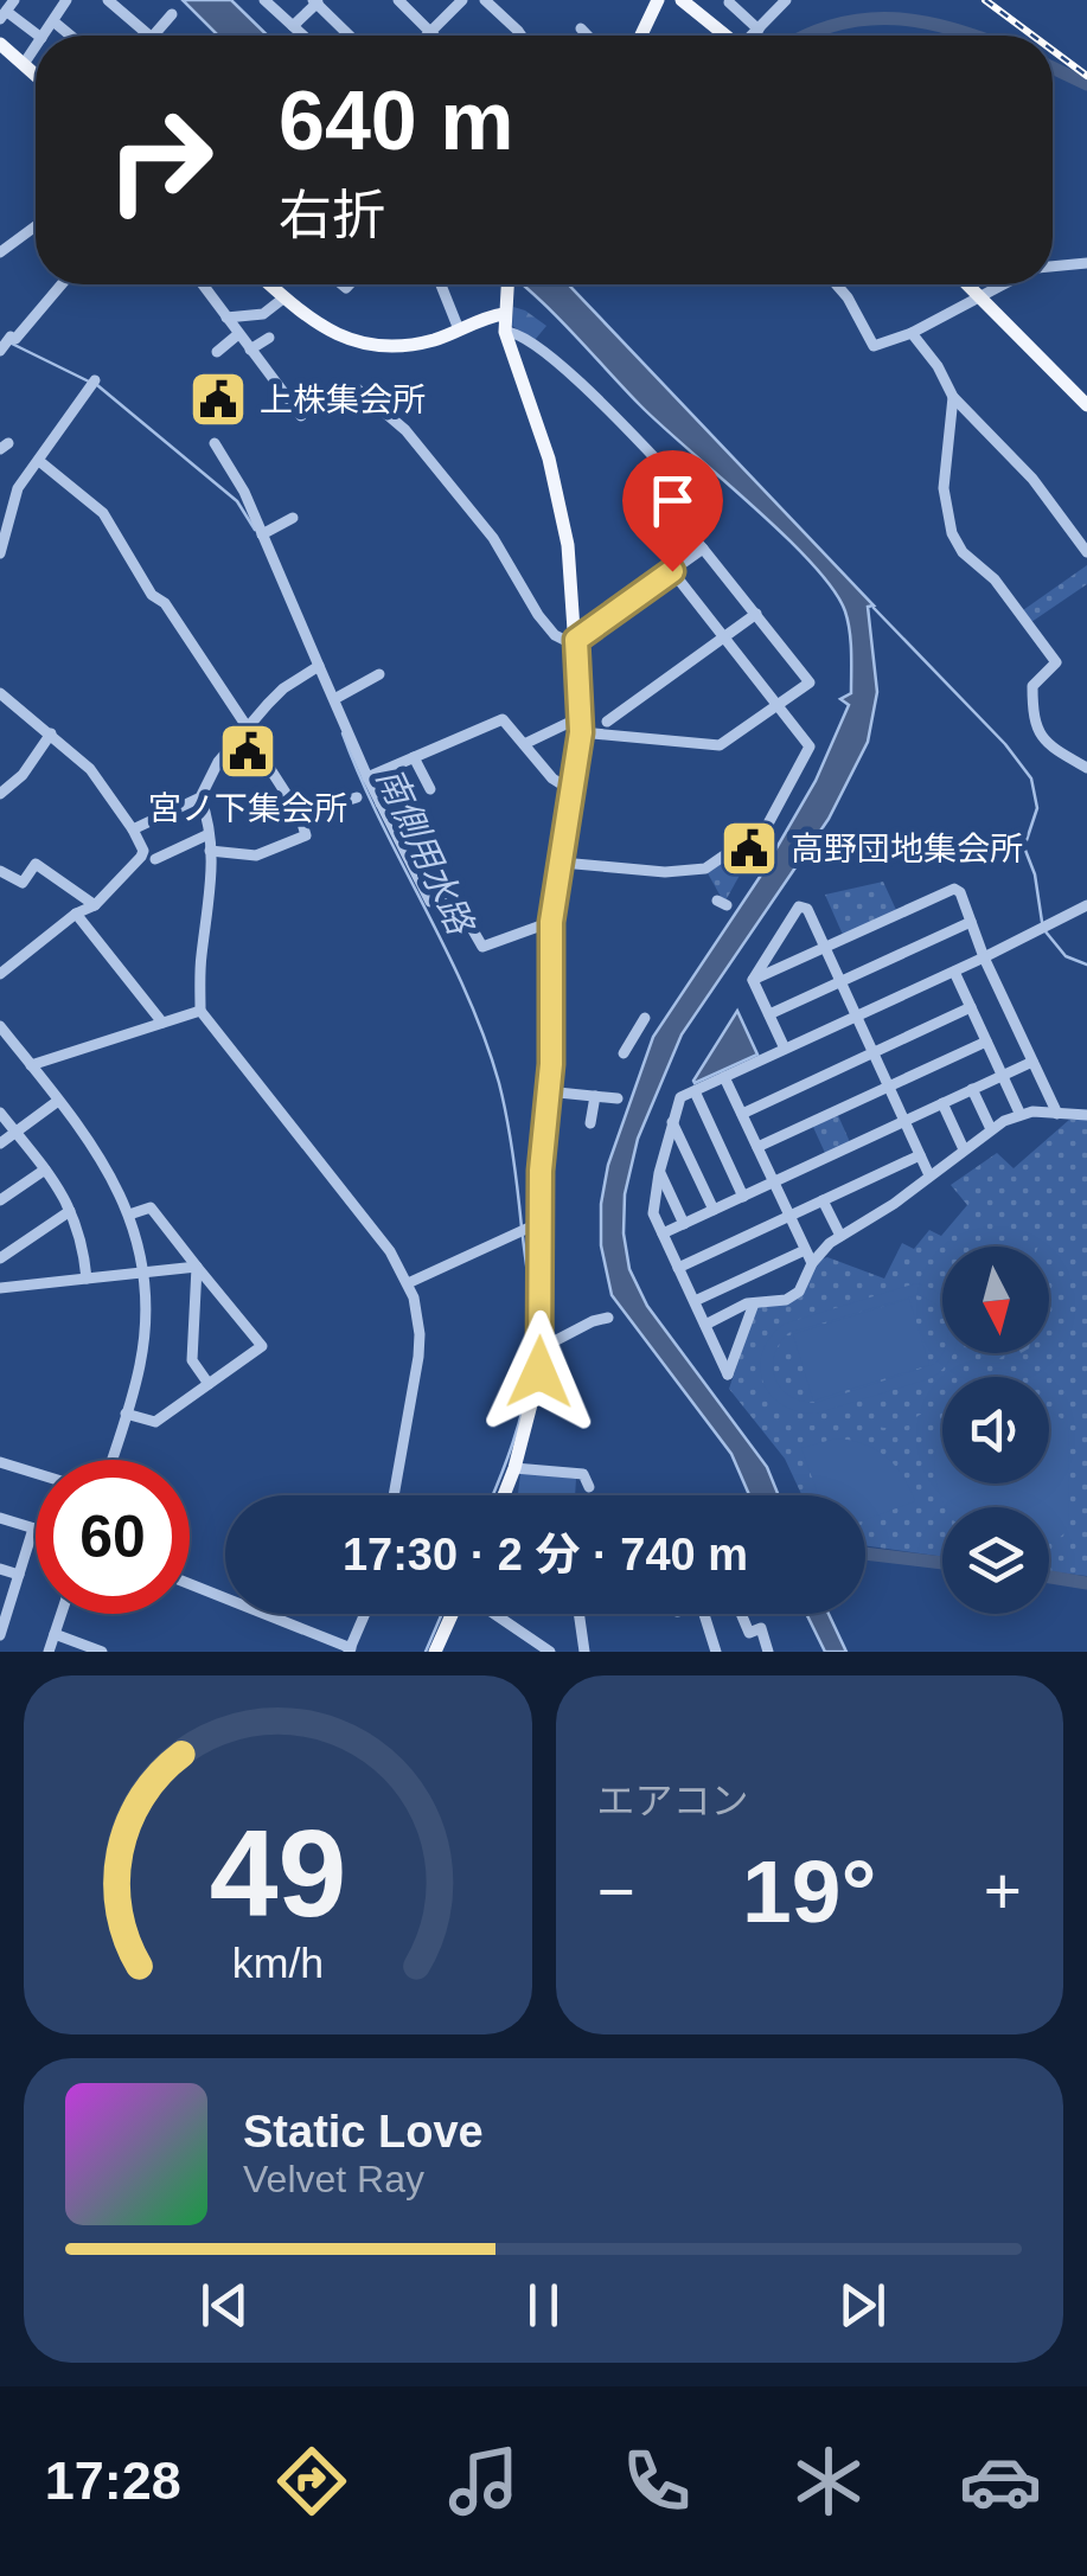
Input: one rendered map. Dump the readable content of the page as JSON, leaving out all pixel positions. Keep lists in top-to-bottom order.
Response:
{
  "water": ["南側用水路"],
  "places": {
    "public building": ["上株集会所", "宮ノ下集会所", "高野団地集会所"]
  },
  "north": "bottom",
  "page": {
    "turn": ["640 m", "右折"],
    "limit": "60",
    "trip": "17:30 · 2 分 · 740 m",
    "tile": "エアコン",
    "heat": ["−", "19°", "+"],
    "song": ["Static Love", "Velvet Ray"],
    "tabs": "17:28",
    "gauge": ["49", "km/h"]
  }
}
